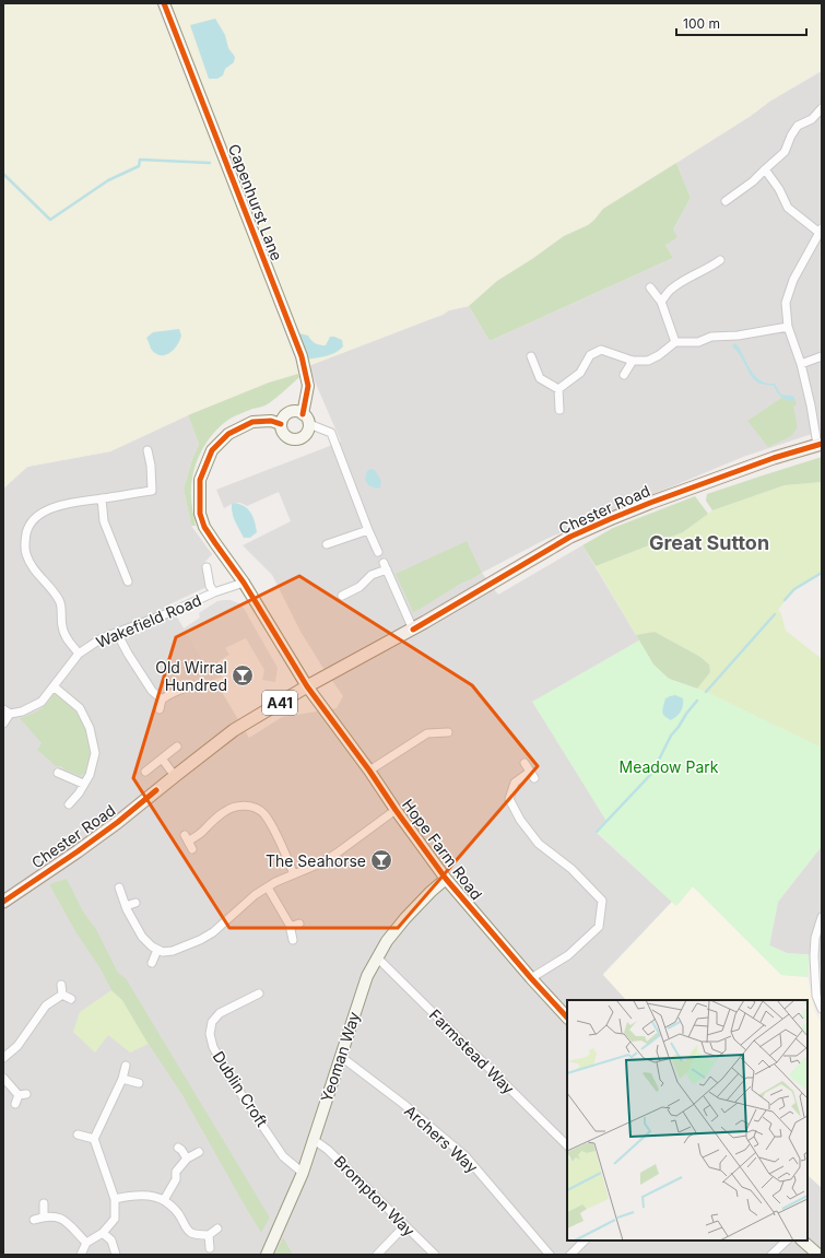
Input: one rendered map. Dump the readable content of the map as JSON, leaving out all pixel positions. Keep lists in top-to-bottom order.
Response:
{
  "streets": {
    "main road": ["Chester Road", "A41"],
    "street": [
      "Capenhurst Lane",
      "Wakefield Road",
      "Hope Farm Road",
      "Farmstead Way",
      "Yeoman Way",
      "Dublin Croft",
      "Archers Way",
      "Brompton Way"
    ]
  },
  "crossings": [
    ["Capenhurst Lane", "Hope Farm Road"],
    ["Chester Road", "Hope Farm Road"],
    ["Wakefield Road", "Hope Farm Road"],
    ["Hope Farm Road", "Yeoman Way"],
    ["Farmstead Way", "Yeoman Way"],
    ["Yeoman Way", "Dublin Croft"],
    ["Yeoman Way", "Archers Way"],
    ["Yeoman Way", "Brompton Way"]
  ],
  "districts": ["Great Sutton"],
  "parks": ["Meadow Park"],
  "places": {
    "bar": ["Old Wirral Hundred", "The Seahorse"]
  },
  "scale_bar": "100 m"
}
